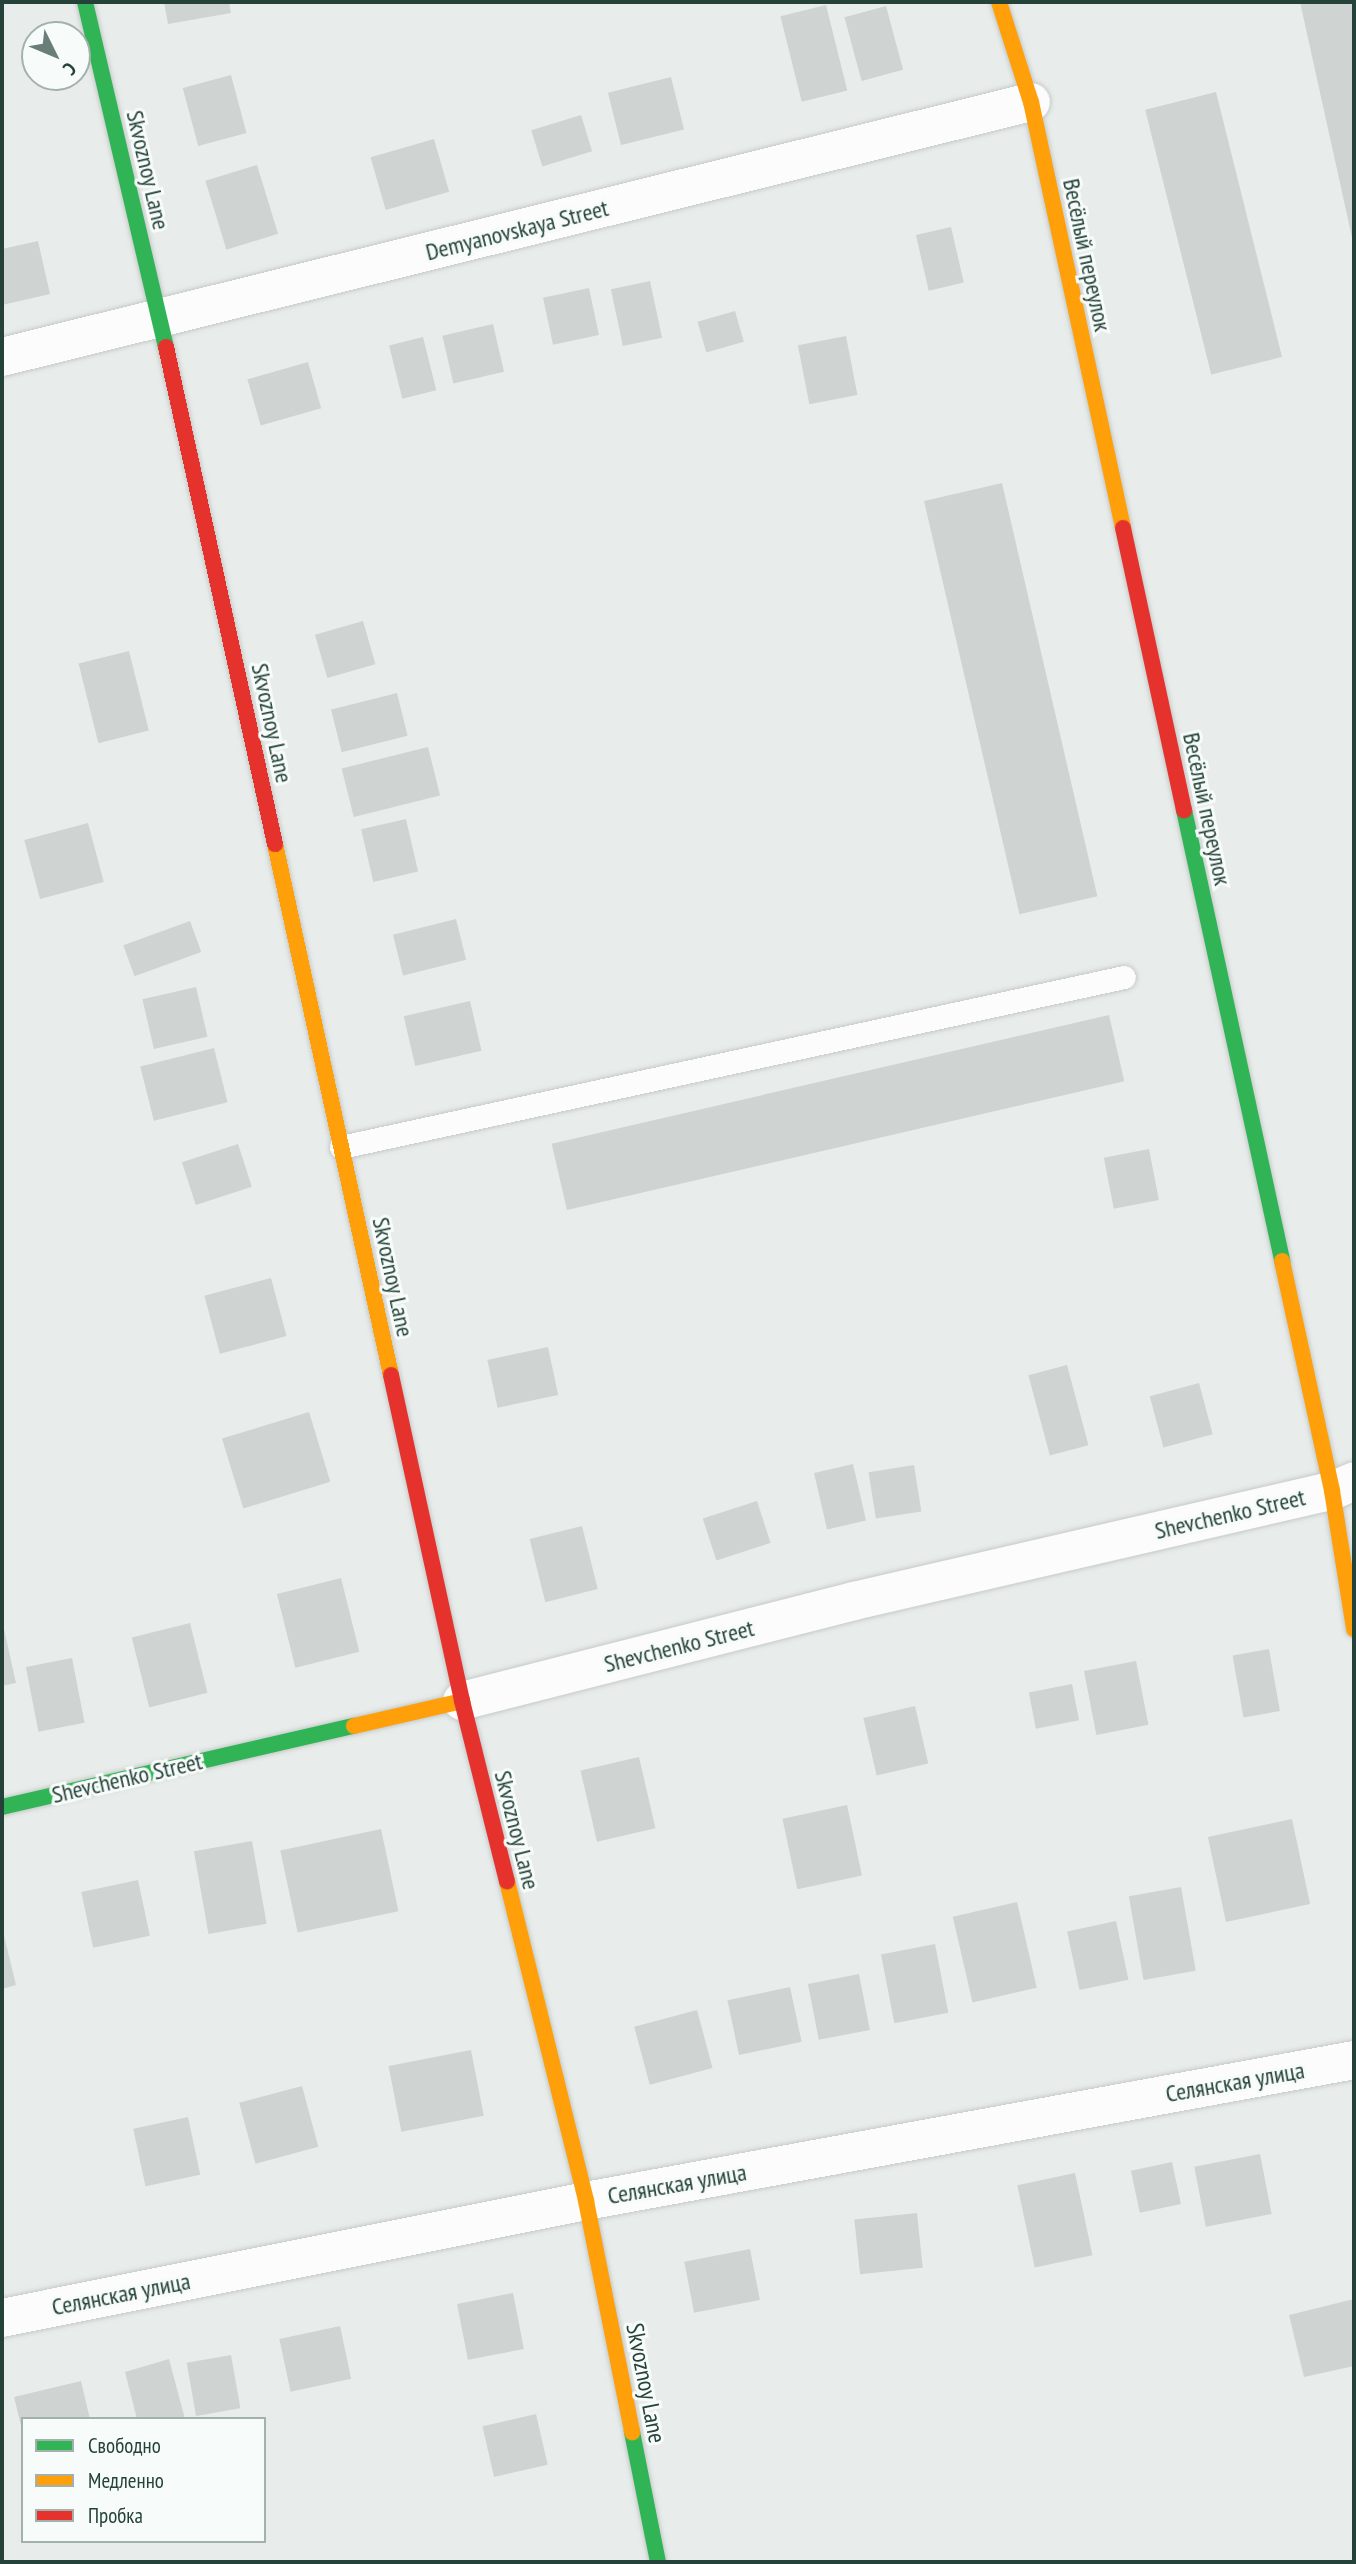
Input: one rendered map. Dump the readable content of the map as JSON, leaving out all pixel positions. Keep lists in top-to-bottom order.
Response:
{
  "streets": {
    "main road": ["Skvoznoy Lane", "Весёлый переулок", "Shevchenko Street"],
    "street": ["Demyanovskaya Street", "Селянская улица"]
  },
  "crossings": [
    ["Skvoznoy Lane", "Demyanovskaya Street"],
    ["Skvoznoy Lane", "Shevchenko Street"],
    ["Skvoznoy Lane", "Селянская улица"],
    ["Demyanovskaya Street", "Весёлый переулок"],
    ["Весёлый переулок", "Shevchenko Street"]
  ],
  "legend": ["Свободно", "Медленно", "Пробка"],
  "north": "bottom right"
}
